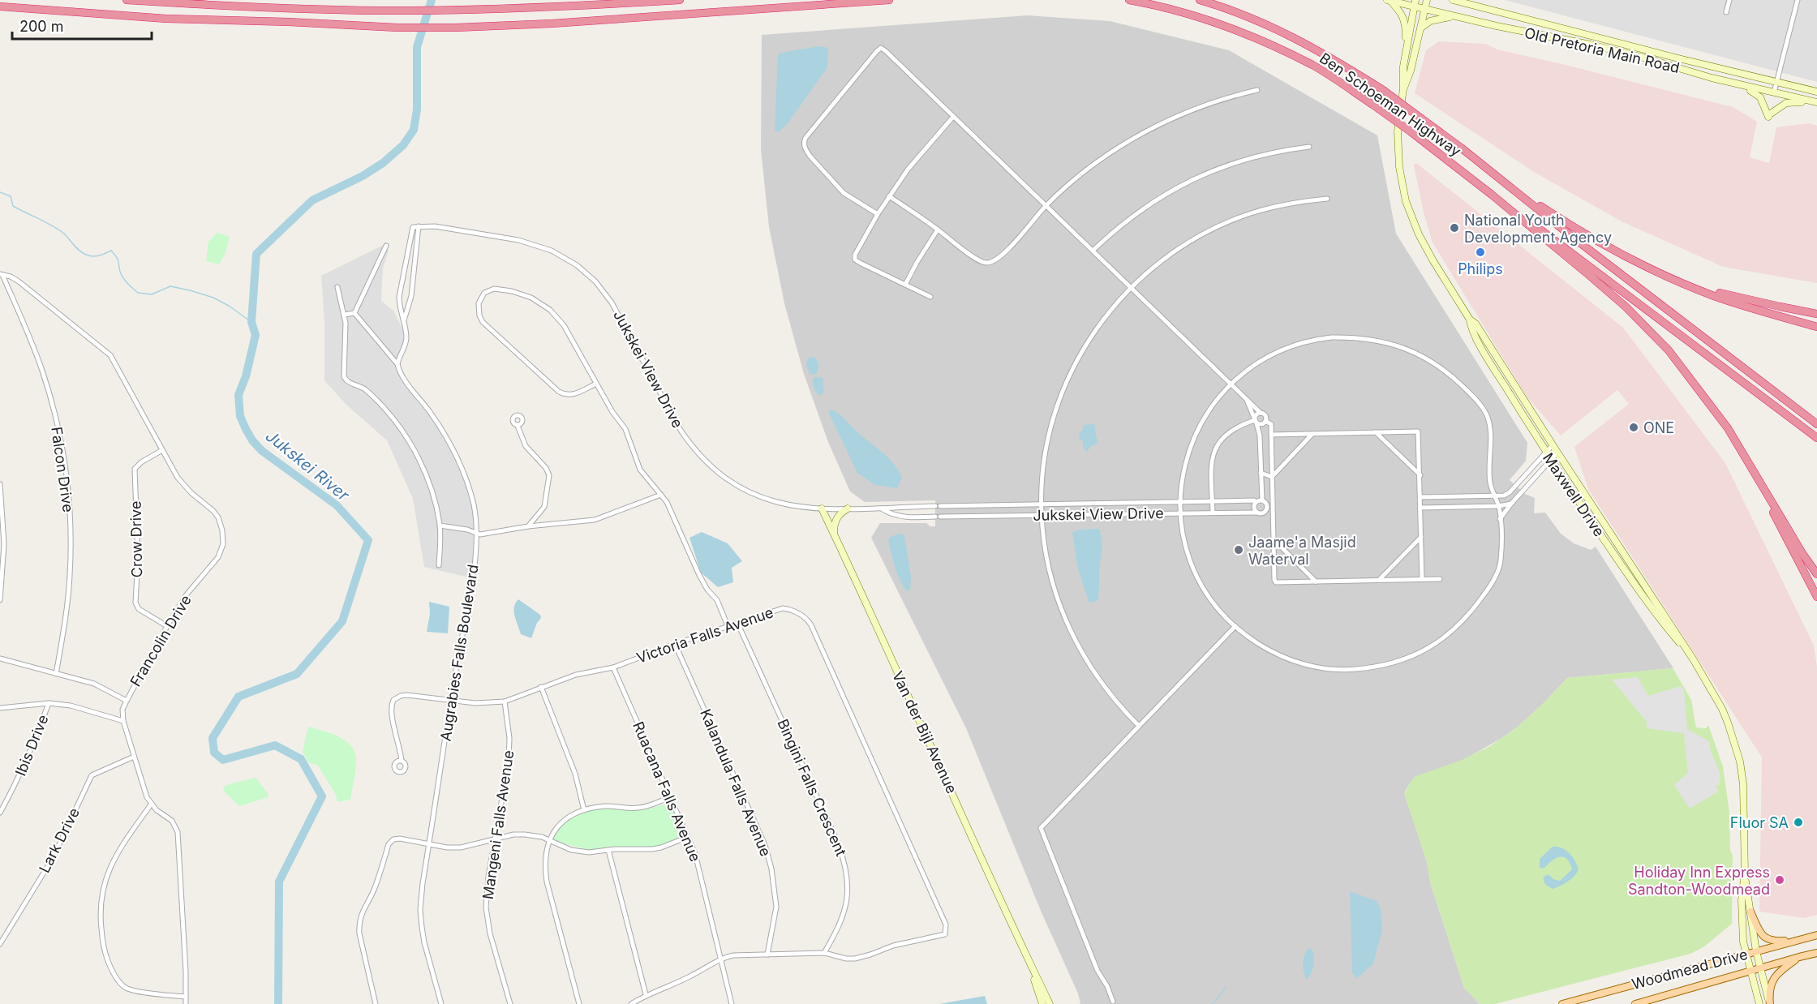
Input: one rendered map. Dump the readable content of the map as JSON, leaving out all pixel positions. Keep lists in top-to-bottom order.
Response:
{
  "streets": {
    "highway": ["Ben Schoeman Highway"],
    "main road": [
      "Old Pretoria Main Road",
      "Maxwell Drive",
      "Van der Bijl Avenue",
      "Woodmead Drive"
    ],
    "street": [
      "Jukskei View Drive",
      "Falcon Drive",
      "Crow Drive",
      "Victoria Falls Avenue",
      "Francolin Drive",
      "Augrabies Falls Boulevard",
      "Ibis Drive",
      "Kalandula Falls Avenue",
      "Bingini Falls Crescent",
      "Ruacana Falls Avenue",
      "Mangeni Falls Avenue",
      "Lark Drive"
    ]
  },
  "crossings": [
    ["Old Pretoria Main Road", "Maxwell Drive"],
    ["Jukskei View Drive", "Van der Bijl Avenue"],
    ["Falcon Drive", "Francolin Drive"],
    ["Maxwell Drive", "Woodmead Drive"],
    ["Crow Drive", "Francolin Drive"],
    ["Victoria Falls Avenue", "Augrabies Falls Boulevard"],
    ["Victoria Falls Avenue", "Kalandula Falls Avenue"],
    ["Victoria Falls Avenue", "Bingini Falls Crescent"],
    ["Victoria Falls Avenue", "Ruacana Falls Avenue"],
    ["Victoria Falls Avenue", "Mangeni Falls Avenue"],
    ["Francolin Drive", "Lark Drive"]
  ],
  "water": ["Jukskei River"],
  "places": [
    "National Youth Development Agency",
    "Philips",
    "ONE",
    "Jaame'a Masjid Waterval",
    "Fluor SA",
    "Holiday Inn Express Sandton-Woodmead"
  ],
  "scale_bar": "200 m"
}
